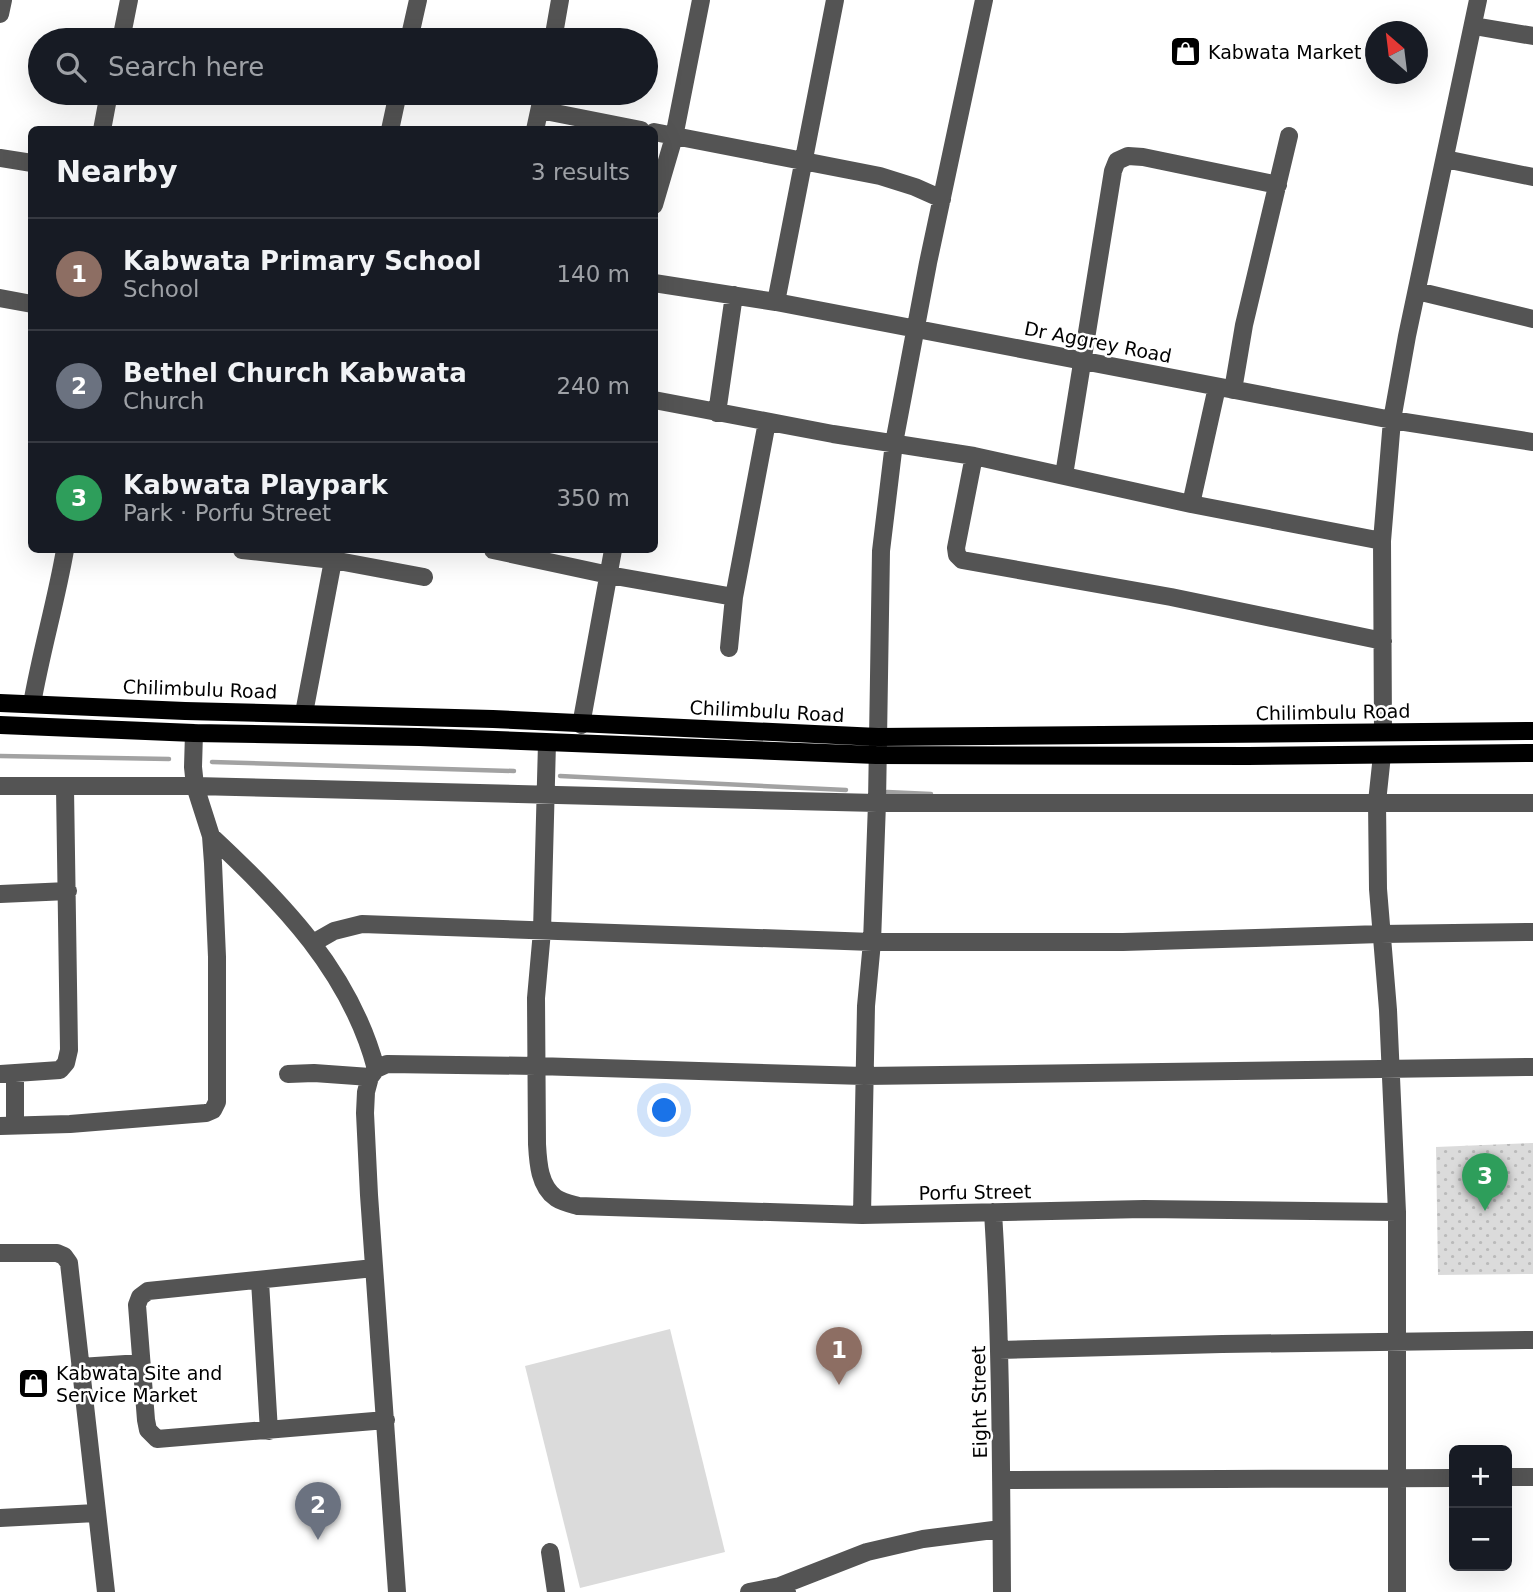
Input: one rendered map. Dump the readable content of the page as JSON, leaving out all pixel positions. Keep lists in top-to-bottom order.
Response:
{
  "streets": {
    "main road": ["Chilimbulu Road"],
    "street": ["Dr Aggrey Road", "Porfu Street", "Eight Street"]
  },
  "crossings": [
    ["Porfu Street", "Eight Street"]
  ],
  "places": {
    "shop": ["Kabwata Market", "Kabwata Site and Service Market"]
  },
  "north": "top left",
  "page": {
    "search": "Search here",
    "heading": ["Nearby", "3 results"],
    "list": [
      {
        "mark": "1",
        "name": "Kabwata Primary School",
        "note": "School",
        "value": "140 m"
      },
      {
        "mark": "2",
        "name": "Bethel Church Kabwata",
        "note": "Church",
        "value": "240 m"
      },
      {
        "mark": "3",
        "name": "Kabwata Playpark",
        "note": "Park · Porfu Street",
        "value": "350 m"
      }
    ],
    "pins": ["3", "1", "2"],
    "map_buttons": ["+", "−"]
  }
}
